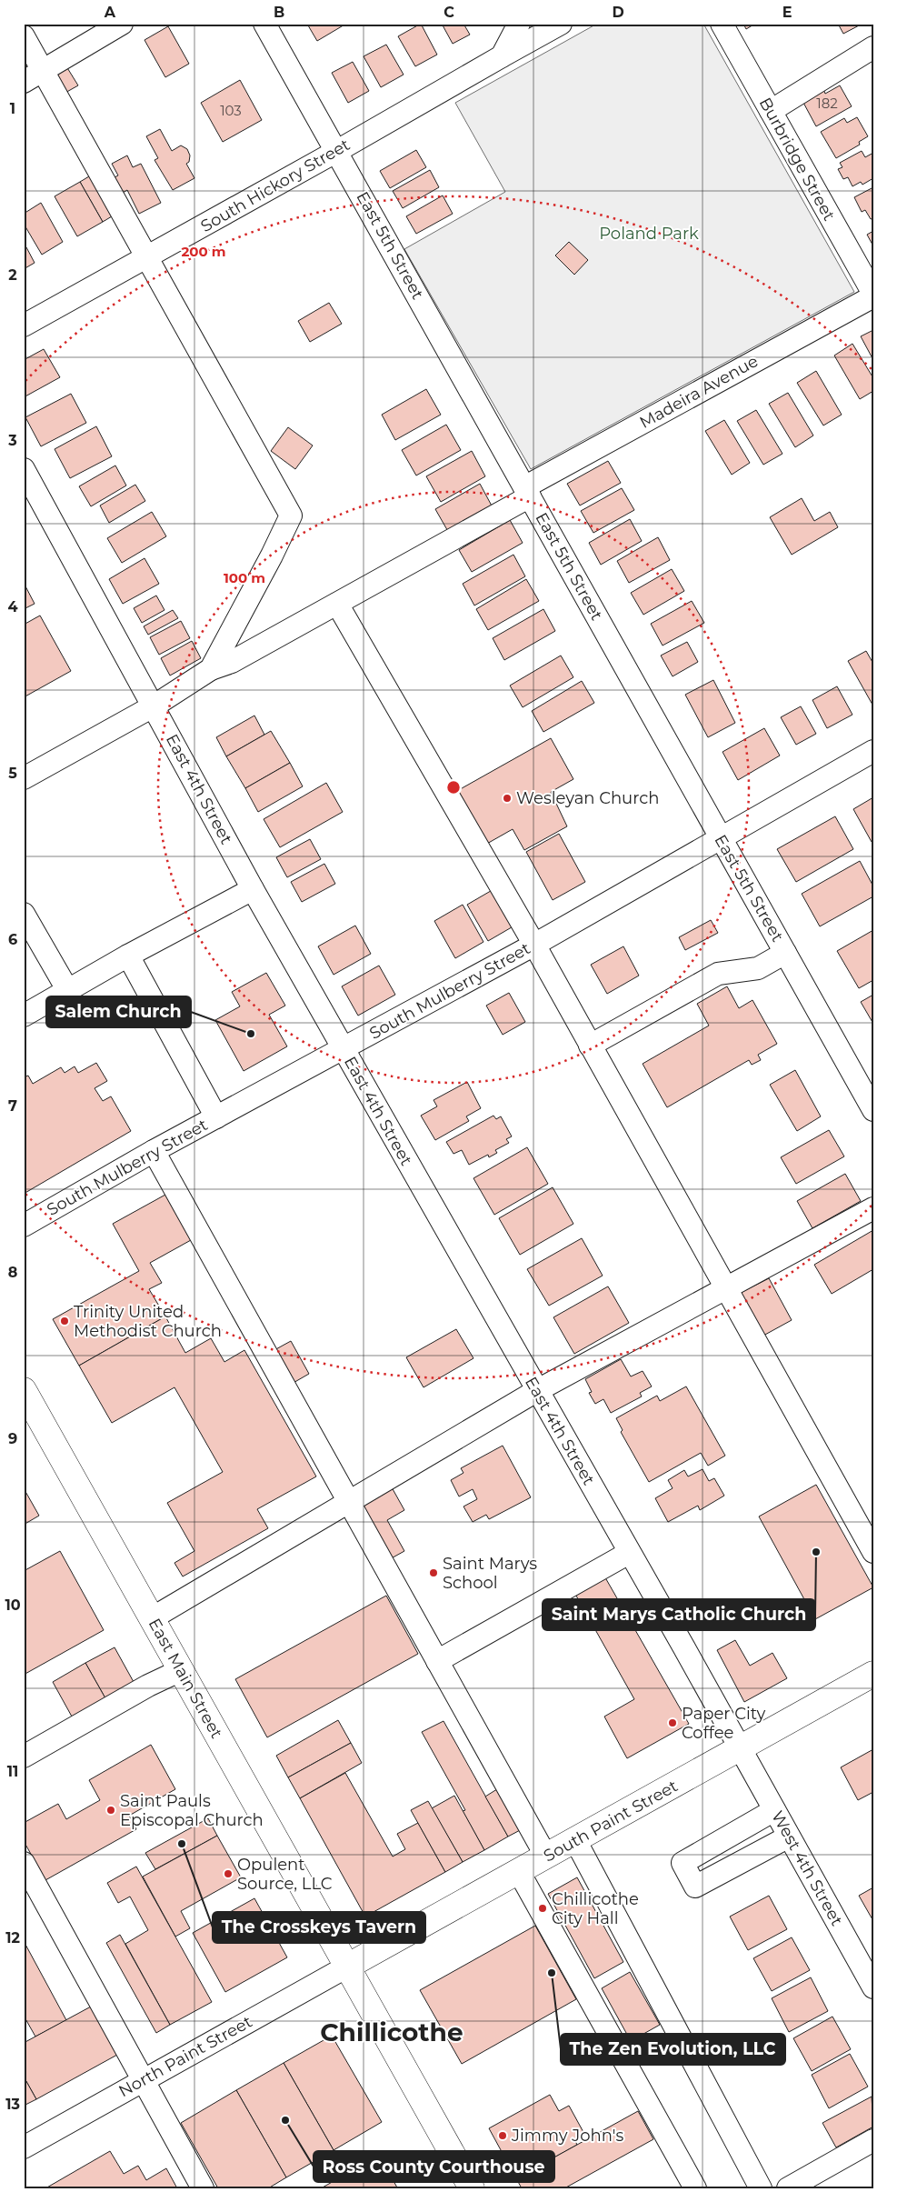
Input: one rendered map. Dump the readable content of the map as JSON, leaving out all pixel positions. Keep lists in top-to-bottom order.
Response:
{
  "streets": {
    "main road": ["East Main Street", "South Paint Street"],
    "street": [
      "Burbridge Street",
      "South Hickory Street",
      "East 5th Street",
      "Madeira Avenue",
      "East 4th Street",
      "South Mulberry Street",
      "West 4th Street",
      "North Paint Street"
    ]
  },
  "crossings": [
    ["Burbridge Street", "Madeira Avenue"],
    ["South Hickory Street", "East 5th Street"],
    ["East 5th Street", "Madeira Avenue"],
    ["East 5th Street", "South Mulberry Street"],
    ["Madeira Avenue", "East 4th Street"],
    ["East 4th Street", "South Mulberry Street"],
    ["East 4th Street", "South Paint Street"],
    ["East 4th Street", "West 4th Street"],
    ["East Main Street", "South Paint Street"],
    ["East Main Street", "North Paint Street"],
    ["South Paint Street", "West 4th Street"],
    ["South Paint Street", "North Paint Street"]
  ],
  "districts": ["Chillicothe"],
  "parks": ["Poland Park"],
  "places": [
    "Wesleyan Church",
    "Salem Church",
    "Trinity United Methodist Church",
    "Saint Marys Catholic Church",
    "Saint Marys School",
    "Paper City Coffee",
    "Saint Pauls Episcopal Church",
    "The Crosskeys Tavern",
    "Opulent Source, LLC",
    "Chillicothe City Hall",
    "The Zen Evolution, LLC",
    "Ross County Courthouse",
    "Jimmy John's"
  ],
  "house_numbers": ["182", "103"],
  "grid": {
    "columns": [
      "A",
      "B",
      "C",
      "D",
      "E"
    ],
    "rows": [
      "1",
      "2",
      "3",
      "4",
      "5",
      "6",
      "7",
      "8",
      "9",
      "10",
      "11",
      "12",
      "13"
    ]
  },
  "rings": ["200 m", "100 m"]
}
